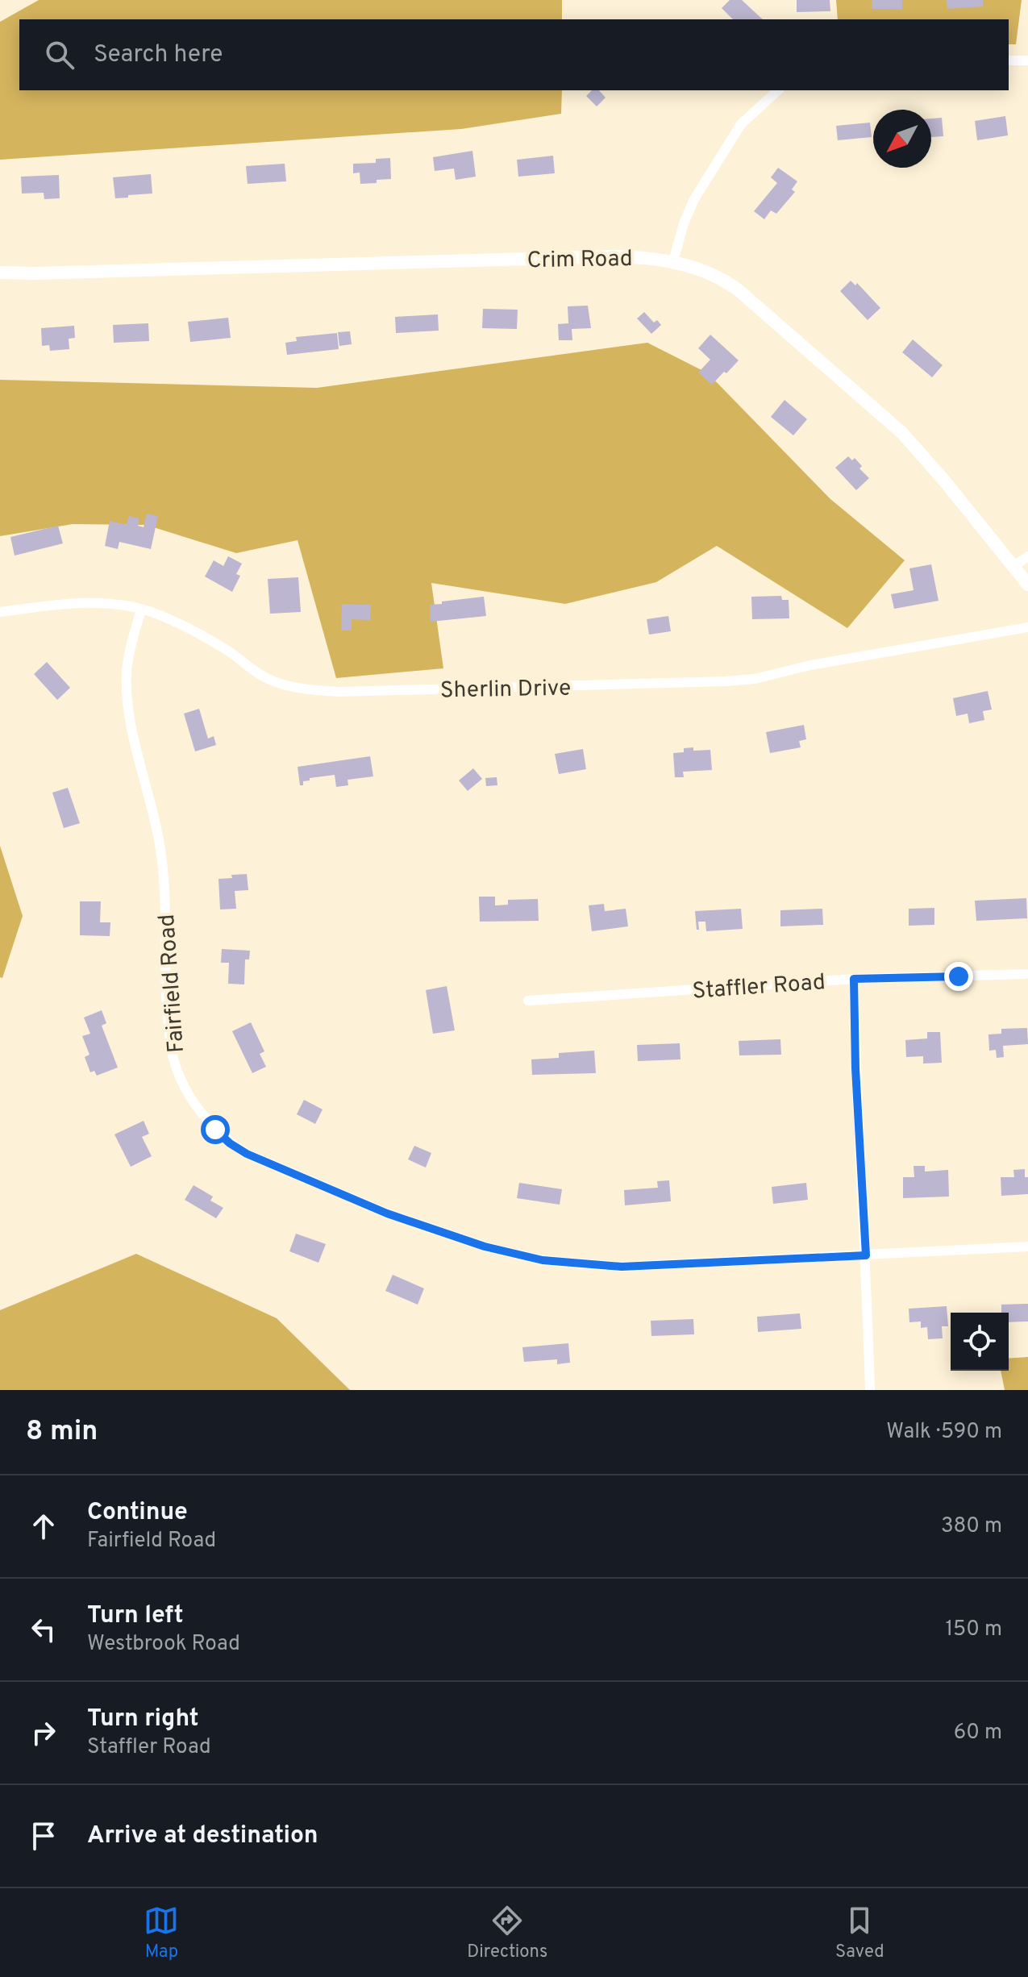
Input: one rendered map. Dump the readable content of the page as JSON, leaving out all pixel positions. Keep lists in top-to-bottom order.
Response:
{
  "streets": {
    "street": [
      "Crim Road",
      "Sherlin Drive",
      "Fairfield Road",
      "Staffler Road"
    ]
  },
  "crossings": [
    ["Sherlin Drive", "Fairfield Road"]
  ],
  "north": "bottom left",
  "page": {
    "search": "Search here",
    "heading": ["8 min", "Walk · 590 m"],
    "list": [
      ["Continue", "Fairfield Road", "380 m"],
      ["Turn left", "Westbrook Road", "150 m"],
      ["Turn right", "Staffler Road", "60 m"],
      "Arrive at destination"
    ],
    "nav": ["Map", "Directions", "Saved"]
  }
}
